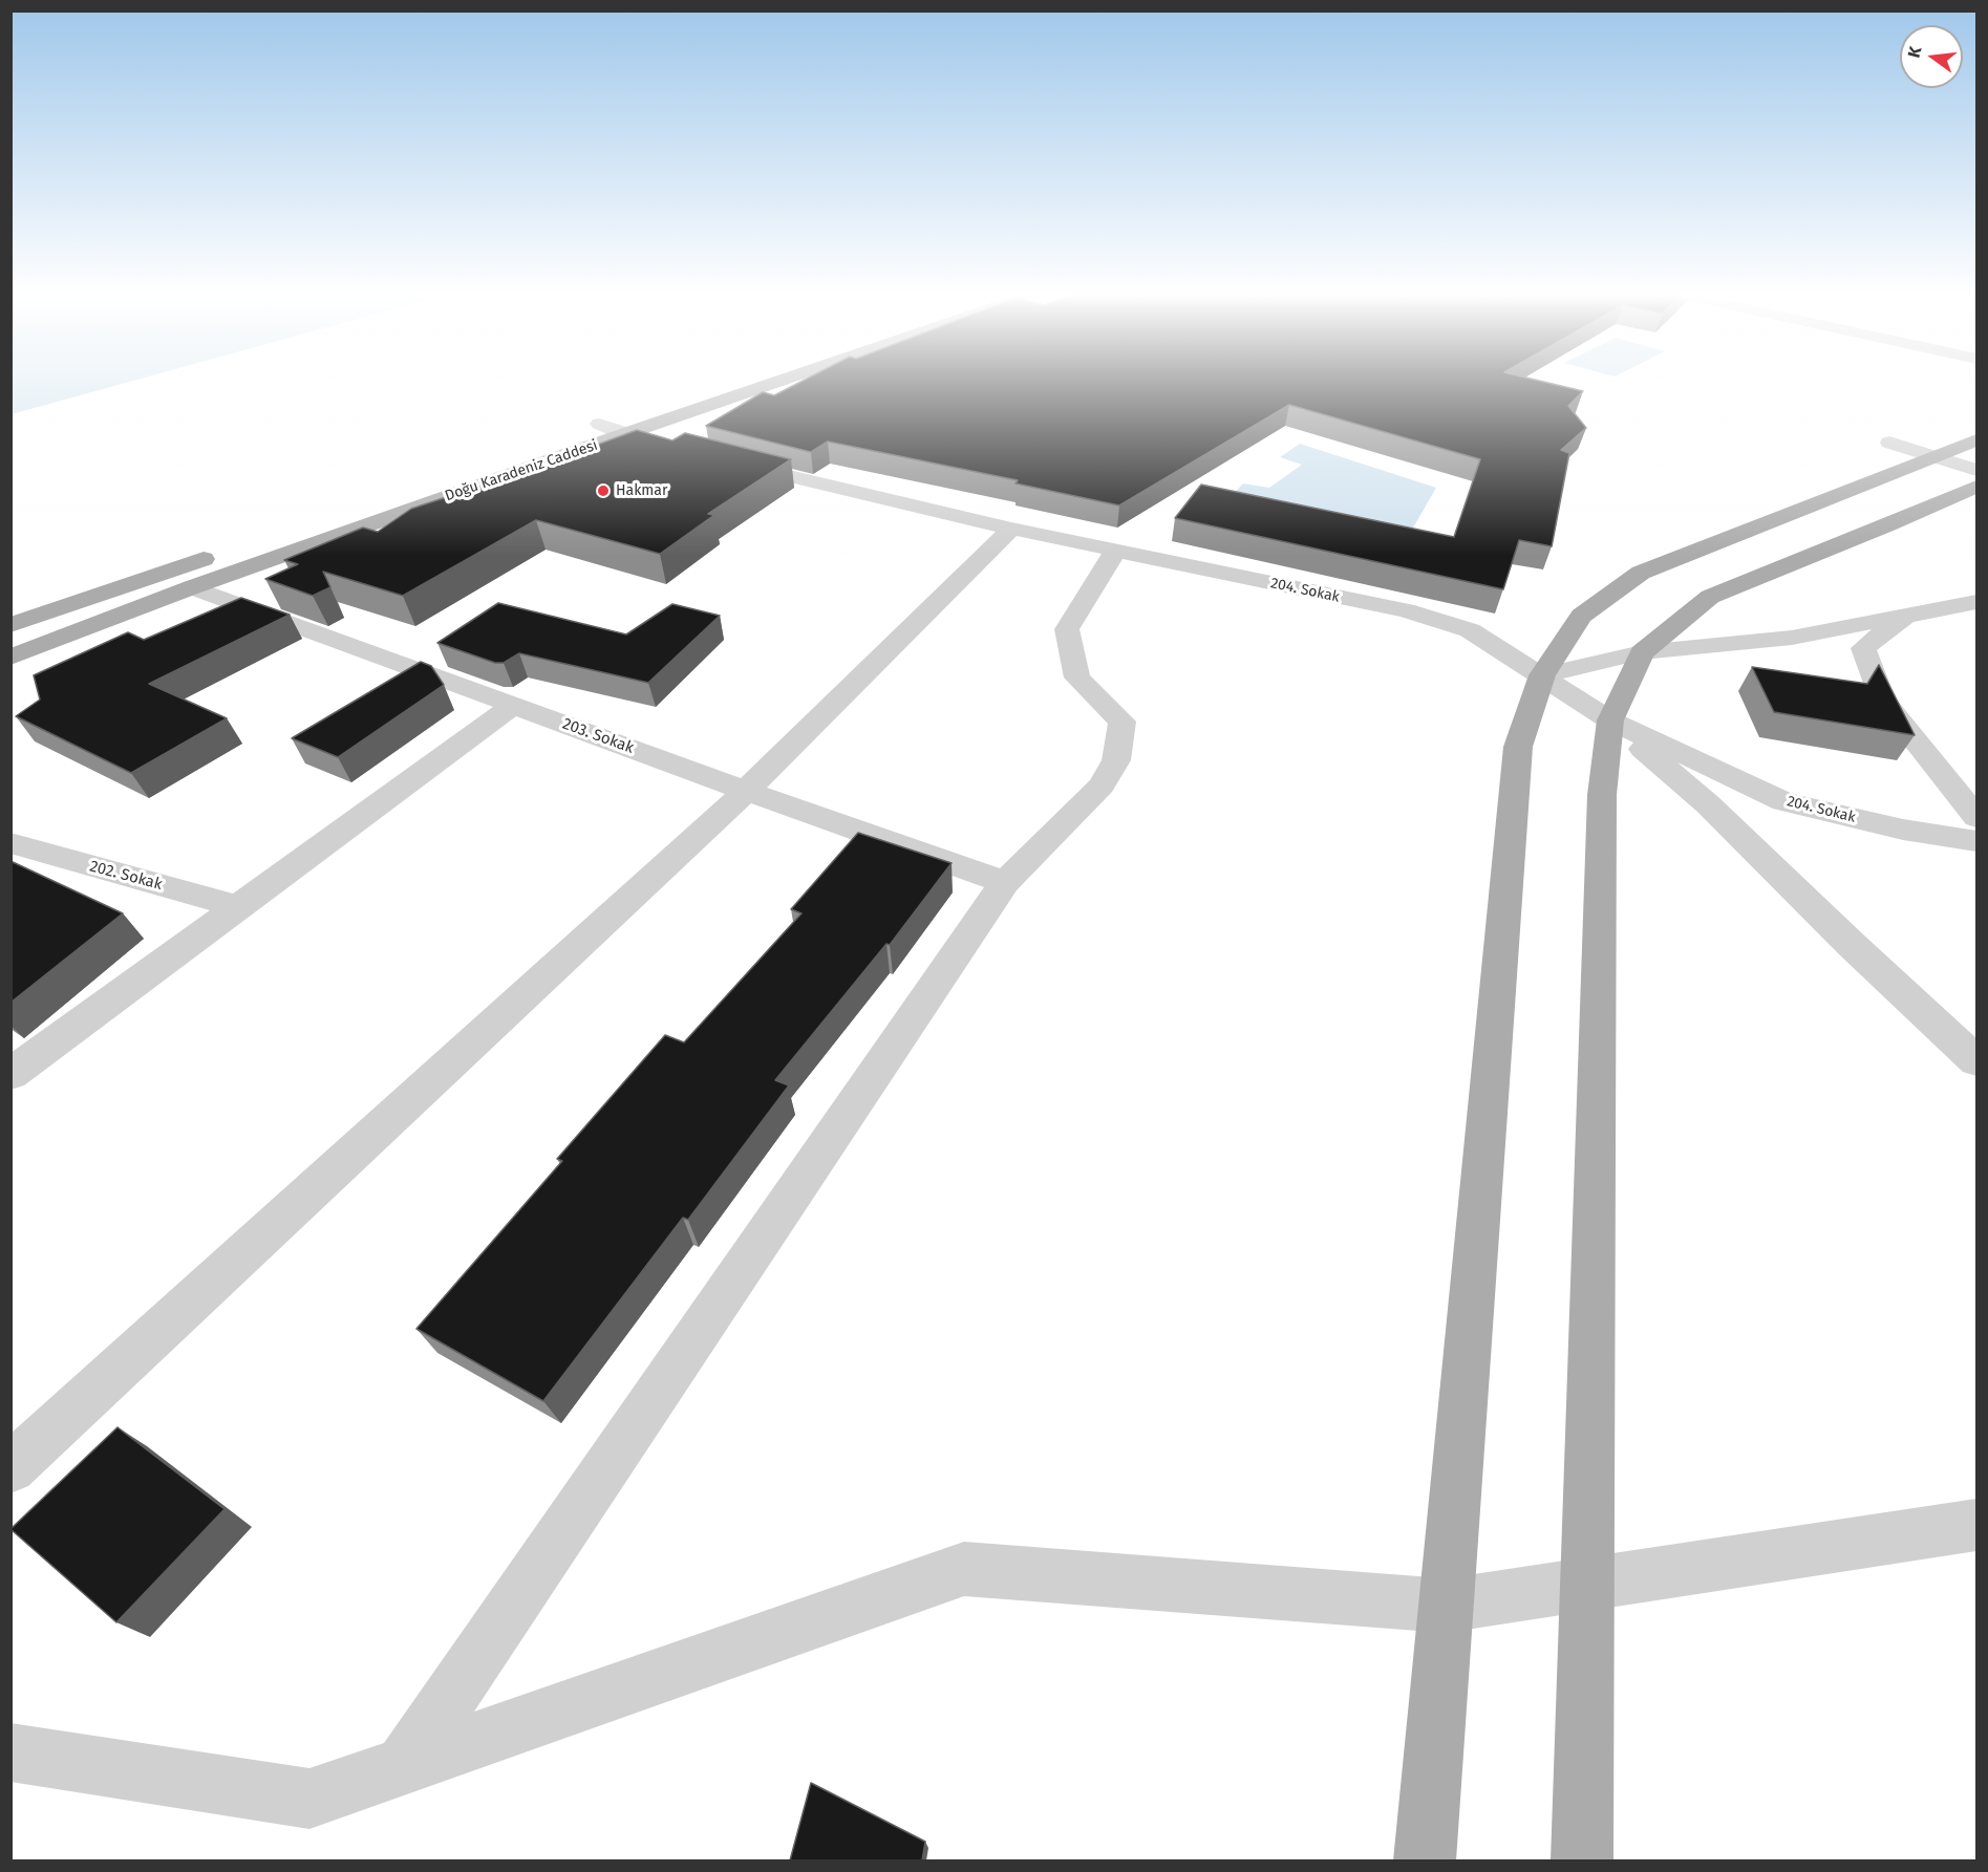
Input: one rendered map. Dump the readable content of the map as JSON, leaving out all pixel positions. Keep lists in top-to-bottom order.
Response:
{
  "streets": {
    "main road": ["Doğu Karadeniz Caddesi"],
    "street": ["204. Sokak", "203. Sokak", "202. Sokak"]
  },
  "crossings": [
    ["Doğu Karadeniz Caddesi", "203. Sokak"]
  ],
  "places": ["Hakmar"],
  "north": "left"
}
